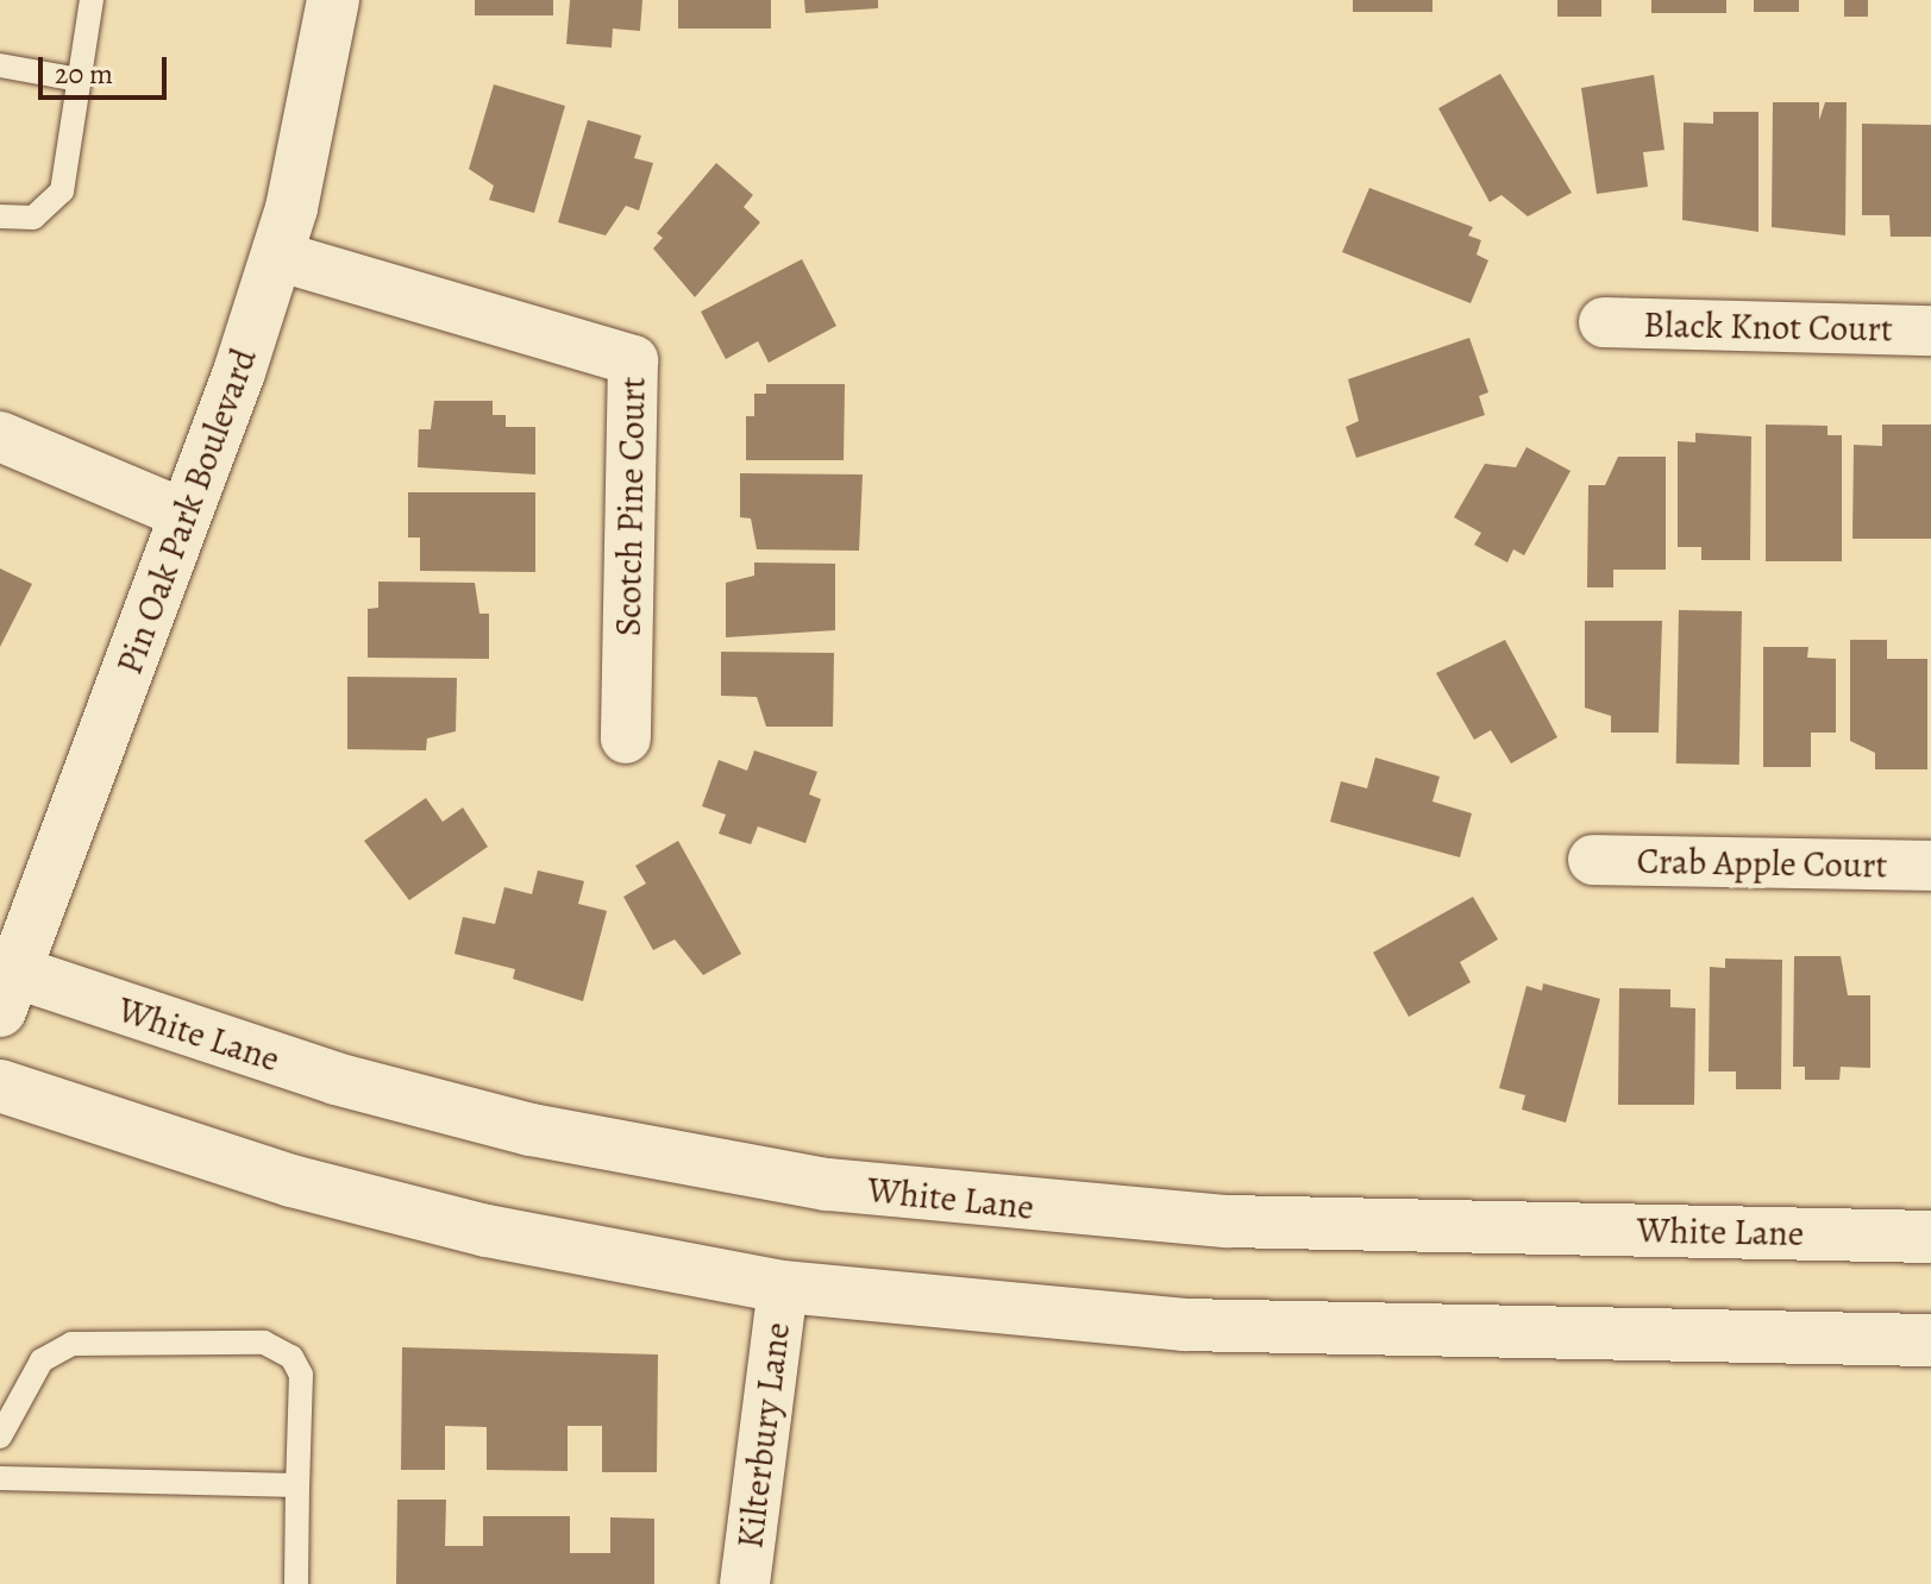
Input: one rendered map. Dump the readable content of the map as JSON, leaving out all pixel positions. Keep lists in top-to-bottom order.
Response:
{
  "streets": {
    "main road": ["Pin Oak Park Boulevard", "White Lane"],
    "street": [
      "Black Knot Court",
      "Scotch Pine Court",
      "Crab Apple Court",
      "Kilterbury Lane"
    ]
  },
  "crossings": [
    ["Scotch Pine Court", "Pin Oak Park Boulevard"],
    ["Pin Oak Park Boulevard", "White Lane"]
  ],
  "scale_bar": "20 m"
}
